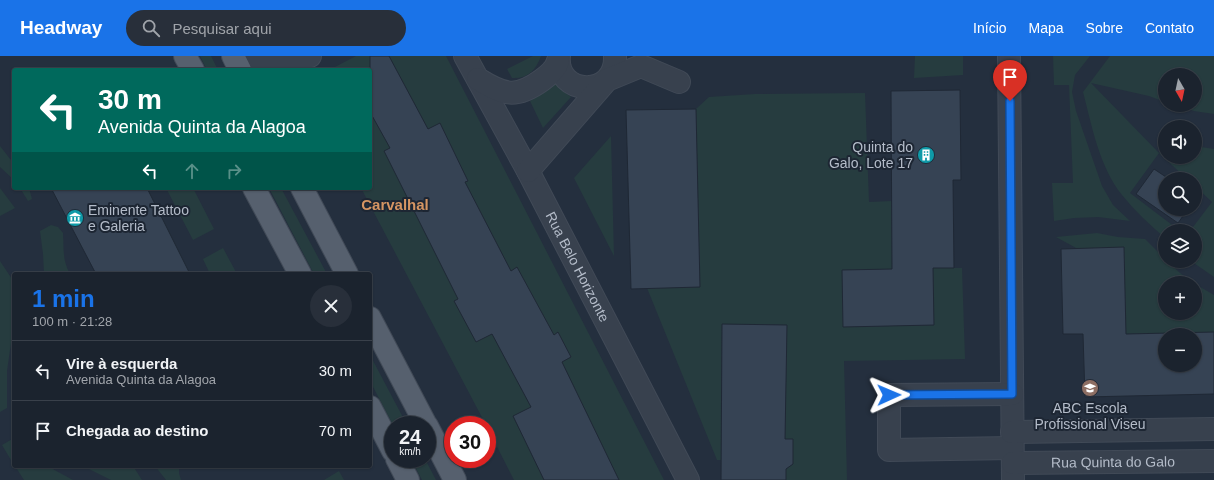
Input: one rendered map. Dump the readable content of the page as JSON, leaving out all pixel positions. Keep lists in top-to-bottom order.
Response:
{
  "streets": {
    "street": ["Rua Belo Horizonte", "Rua Quinta do Galo"]
  },
  "districts": ["Carvalhal"],
  "places": {
    "building": ["Quinta do Galo, Lote 17"],
    "museum": ["Eminente Tattoo e Galeria"],
    "school or university": ["ABC Escola Profissional Viseu"]
  },
  "north": "bottom",
  "page": {
    "header": "Headway",
    "search": "Pesquisar aqui",
    "nav": [
      "Início",
      "Mapa",
      "Sobre",
      "Contato"
    ],
    "map_buttons": ["+", "−"],
    "turn": ["30 m", "Avenida Quinta da Alagoa"],
    "heading": ["1 min", "100 m · 21:28"],
    "list": [
      {
        "name": "Vire à esquerda",
        "note": "Avenida Quinta da Alagoa",
        "value": "30 m"
      },
      {
        "name": "Chegada ao destino",
        "value": "70 m"
      }
    ],
    "speed": "24 km/h",
    "limit": "30"
  }
}
